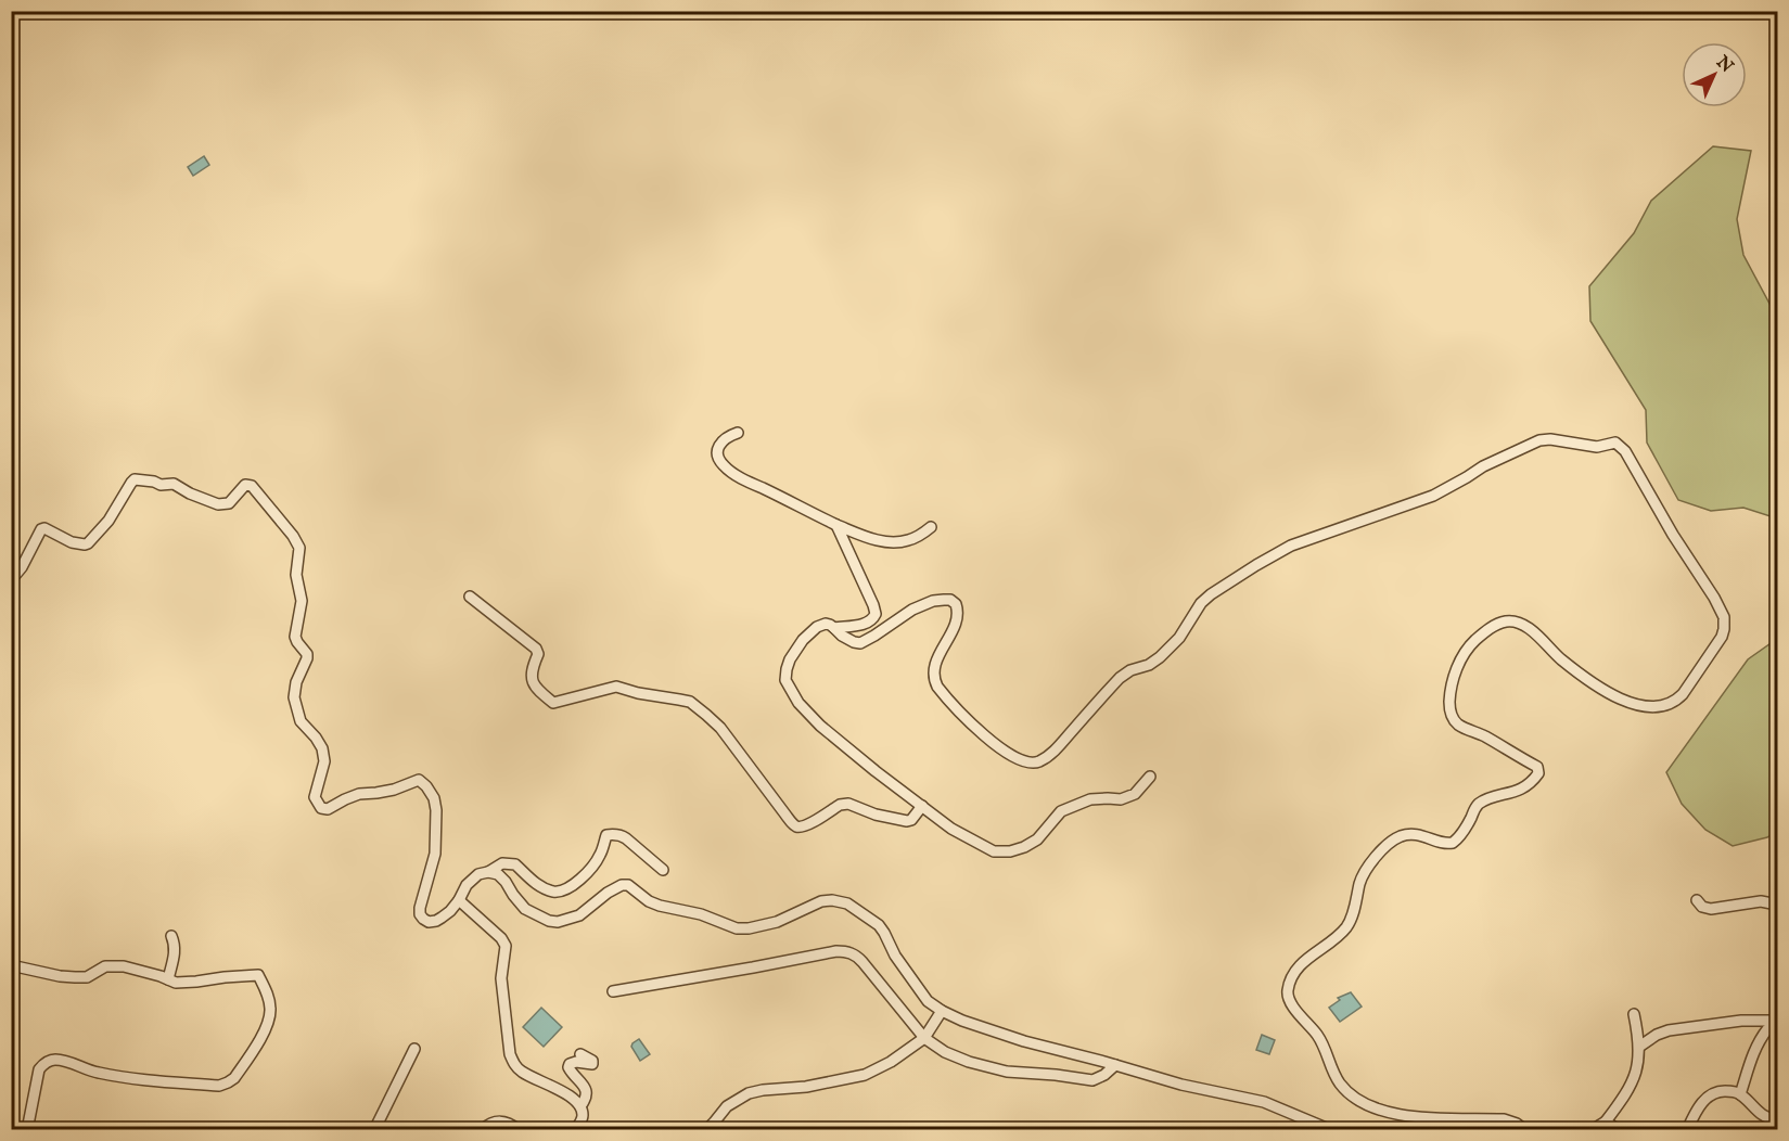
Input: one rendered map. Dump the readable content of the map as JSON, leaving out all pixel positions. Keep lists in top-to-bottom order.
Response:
{
  "north": "top right"
}
